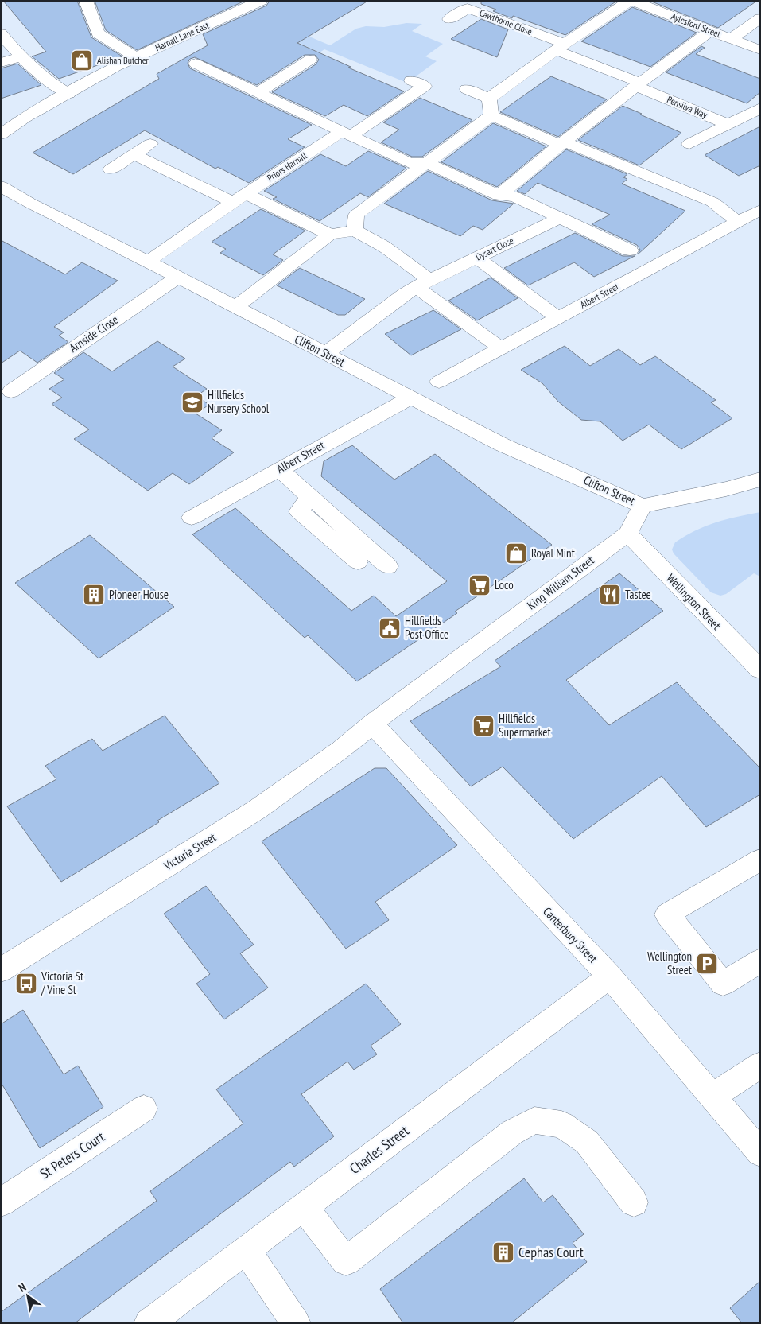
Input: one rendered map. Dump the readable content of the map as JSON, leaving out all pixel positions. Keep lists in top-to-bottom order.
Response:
{
  "streets": {
    "street": [
      "Cawthorne Close",
      "Aylesford Street",
      "Harnall Lane East",
      "Pensilva Way",
      "Priors Harnall",
      "Dysart Close",
      "Albert Street",
      "Arnside Close",
      "Clifton Street",
      "King William Street",
      "Wellington Street",
      "Victoria Street",
      "Canterbury Street",
      "Charles Street",
      "St Peters Court"
    ]
  },
  "crossings": [
    ["Cawthorne Close", "Pensilva Way"],
    ["Priors Harnall", "Clifton Street"],
    ["Dysart Close", "Clifton Street"],
    ["Albert Street", "Clifton Street"],
    ["Arnside Close", "Clifton Street"],
    ["Clifton Street", "King William Street"],
    ["King William Street", "Wellington Street"],
    ["King William Street", "Victoria Street"],
    ["King William Street", "Canterbury Street"],
    ["Victoria Street", "Canterbury Street"],
    ["Canterbury Street", "Charles Street"]
  ],
  "places": {
    "shop": ["Alishan Butcher", "Royal Mint"],
    "school or university": ["Hillfields Nursery School"],
    "supermarket": ["Loco", "Hillfields Supermarket"],
    "building": ["Pioneer House", "Cephas Court"],
    "restaurant": ["Tastee"],
    "public building": ["Hillfields Post Office"],
    "parking": ["Wellington Street"],
    "bus stop": ["Victoria St / Vine St"]
  },
  "north": "top left"
}
